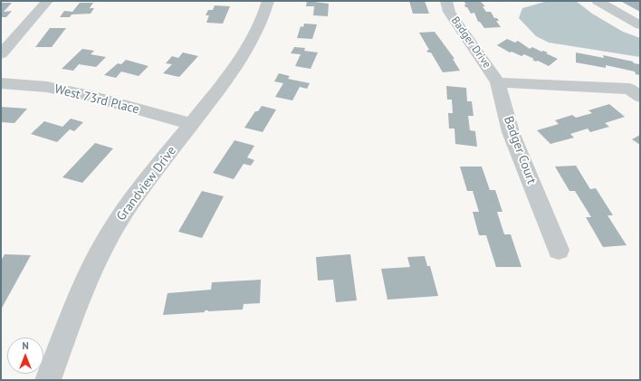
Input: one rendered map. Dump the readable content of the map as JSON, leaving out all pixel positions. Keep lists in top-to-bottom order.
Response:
{
  "streets": {
    "street": [
      "Badger Drive",
      "West 73rd Place",
      "Badger Court",
      "Grandview Drive"
    ]
  },
  "crossings": [
    ["Badger Drive", "Badger Court"],
    ["West 73rd Place", "Grandview Drive"]
  ],
  "north": "top"
}
